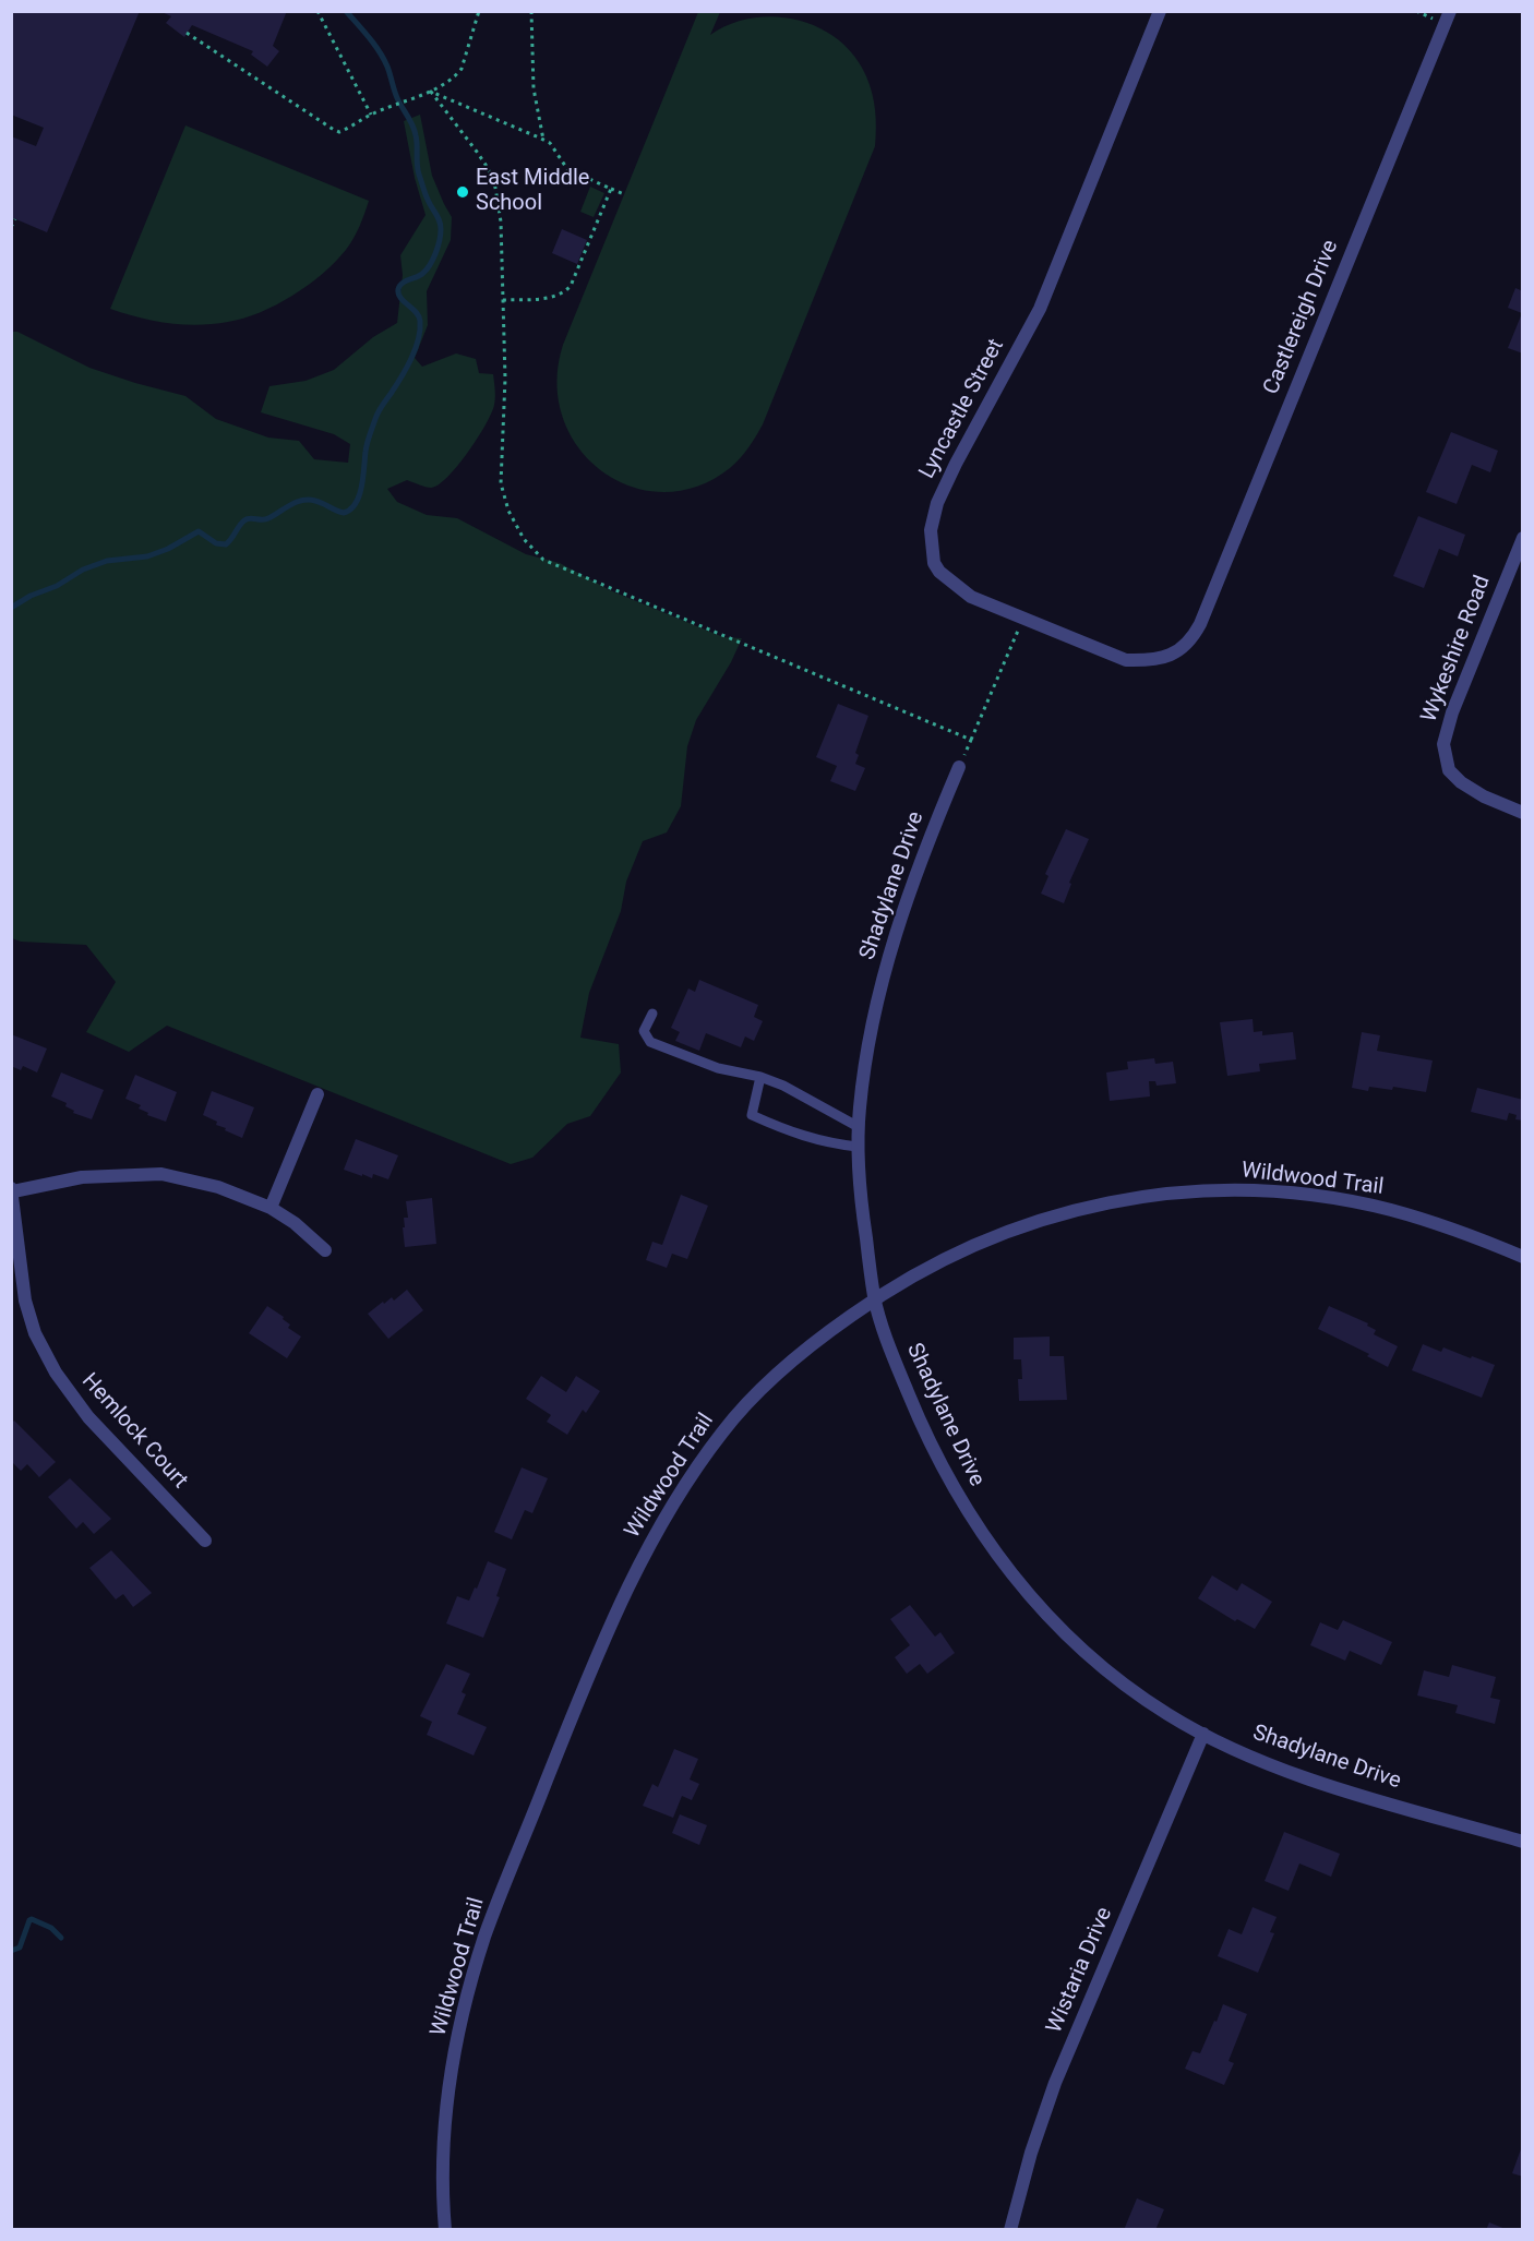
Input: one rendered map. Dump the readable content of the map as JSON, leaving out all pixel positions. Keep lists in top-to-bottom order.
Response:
{
  "streets": {
    "street": [
      "Castlereigh Drive",
      "Lyncastle Street",
      "Wykeshire Road",
      "Shadylane Drive",
      "Wildwood Trail",
      "Hemlock Court",
      "Wistaria Drive"
    ]
  },
  "crossings": [
    ["Castlereigh Drive", "Lyncastle Street"],
    ["Shadylane Drive", "Wildwood Trail"],
    ["Shadylane Drive", "Wistaria Drive"]
  ],
  "places": ["East Middle School"]
}
